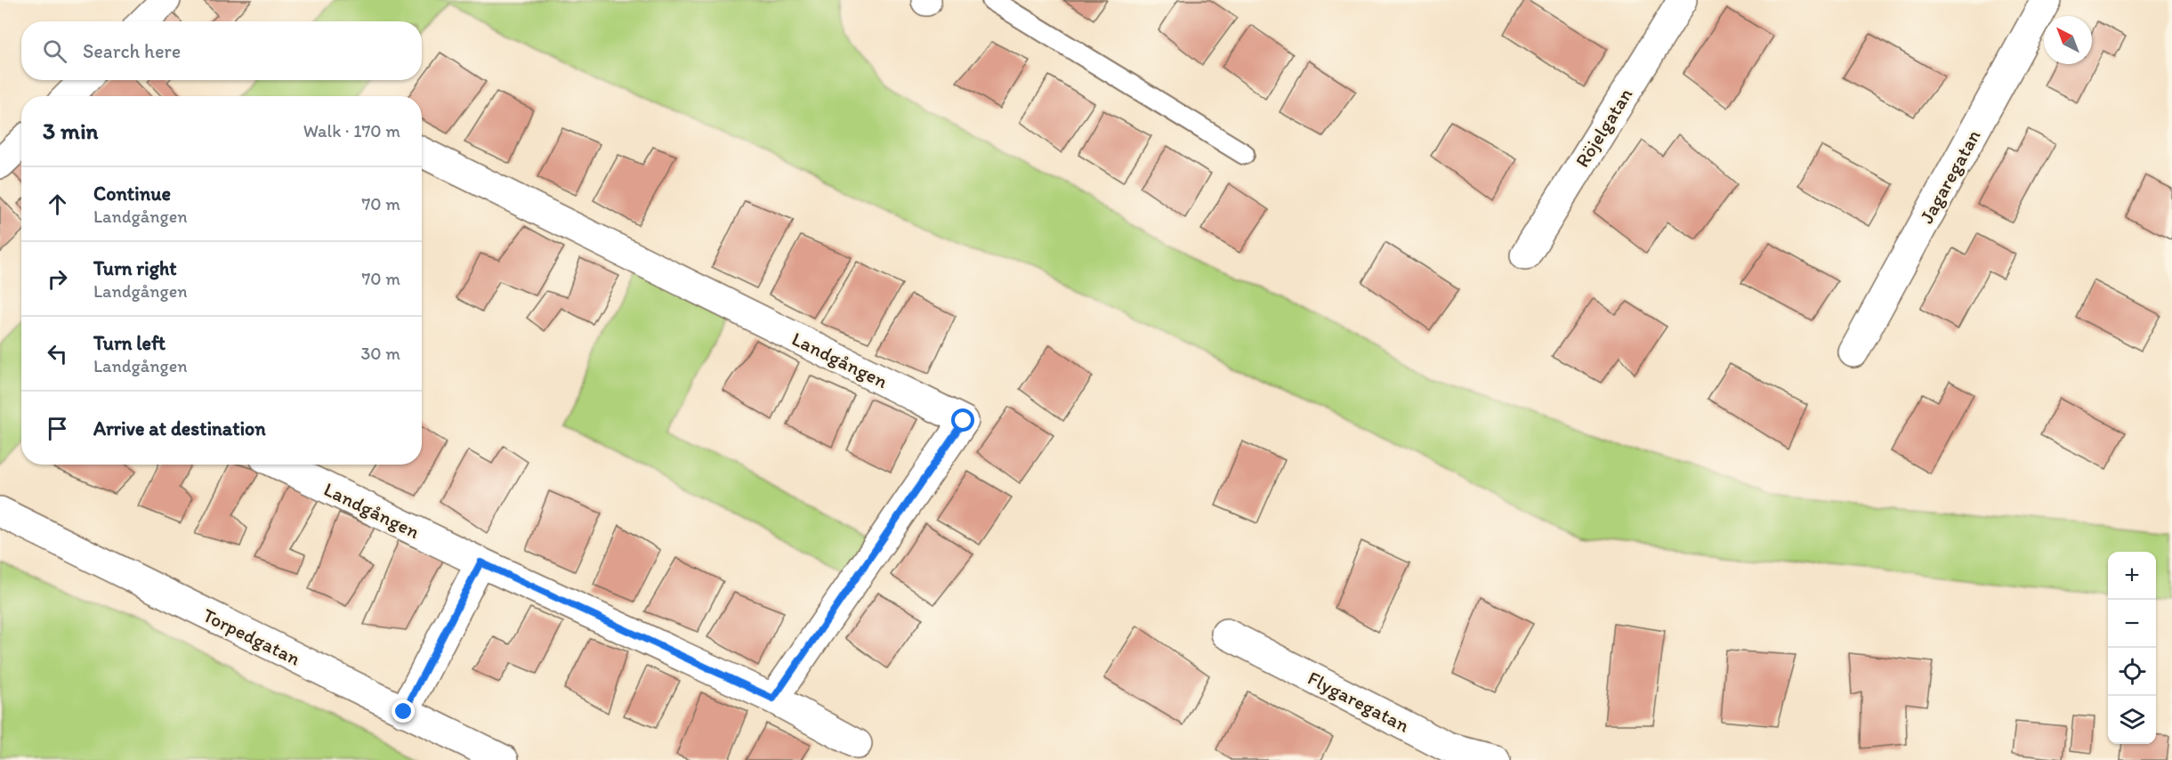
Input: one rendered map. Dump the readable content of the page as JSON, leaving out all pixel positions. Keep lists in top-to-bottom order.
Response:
{
  "streets": {
    "street": [
      "Röjelgatan",
      "Jagaregatan",
      "Landgången",
      "Torpedgatan",
      "Flygaregatan"
    ]
  },
  "north": "top left",
  "page": {
    "search": "Search here",
    "heading": ["3 min", "Walk · 170 m"],
    "list": [
      ["Continue", "Landgången", "70 m"],
      ["Turn right", "Landgången", "70 m"],
      ["Turn left", "Landgången", "30 m"],
      "Arrive at destination"
    ],
    "map_buttons": ["+", "−"]
  }
}
